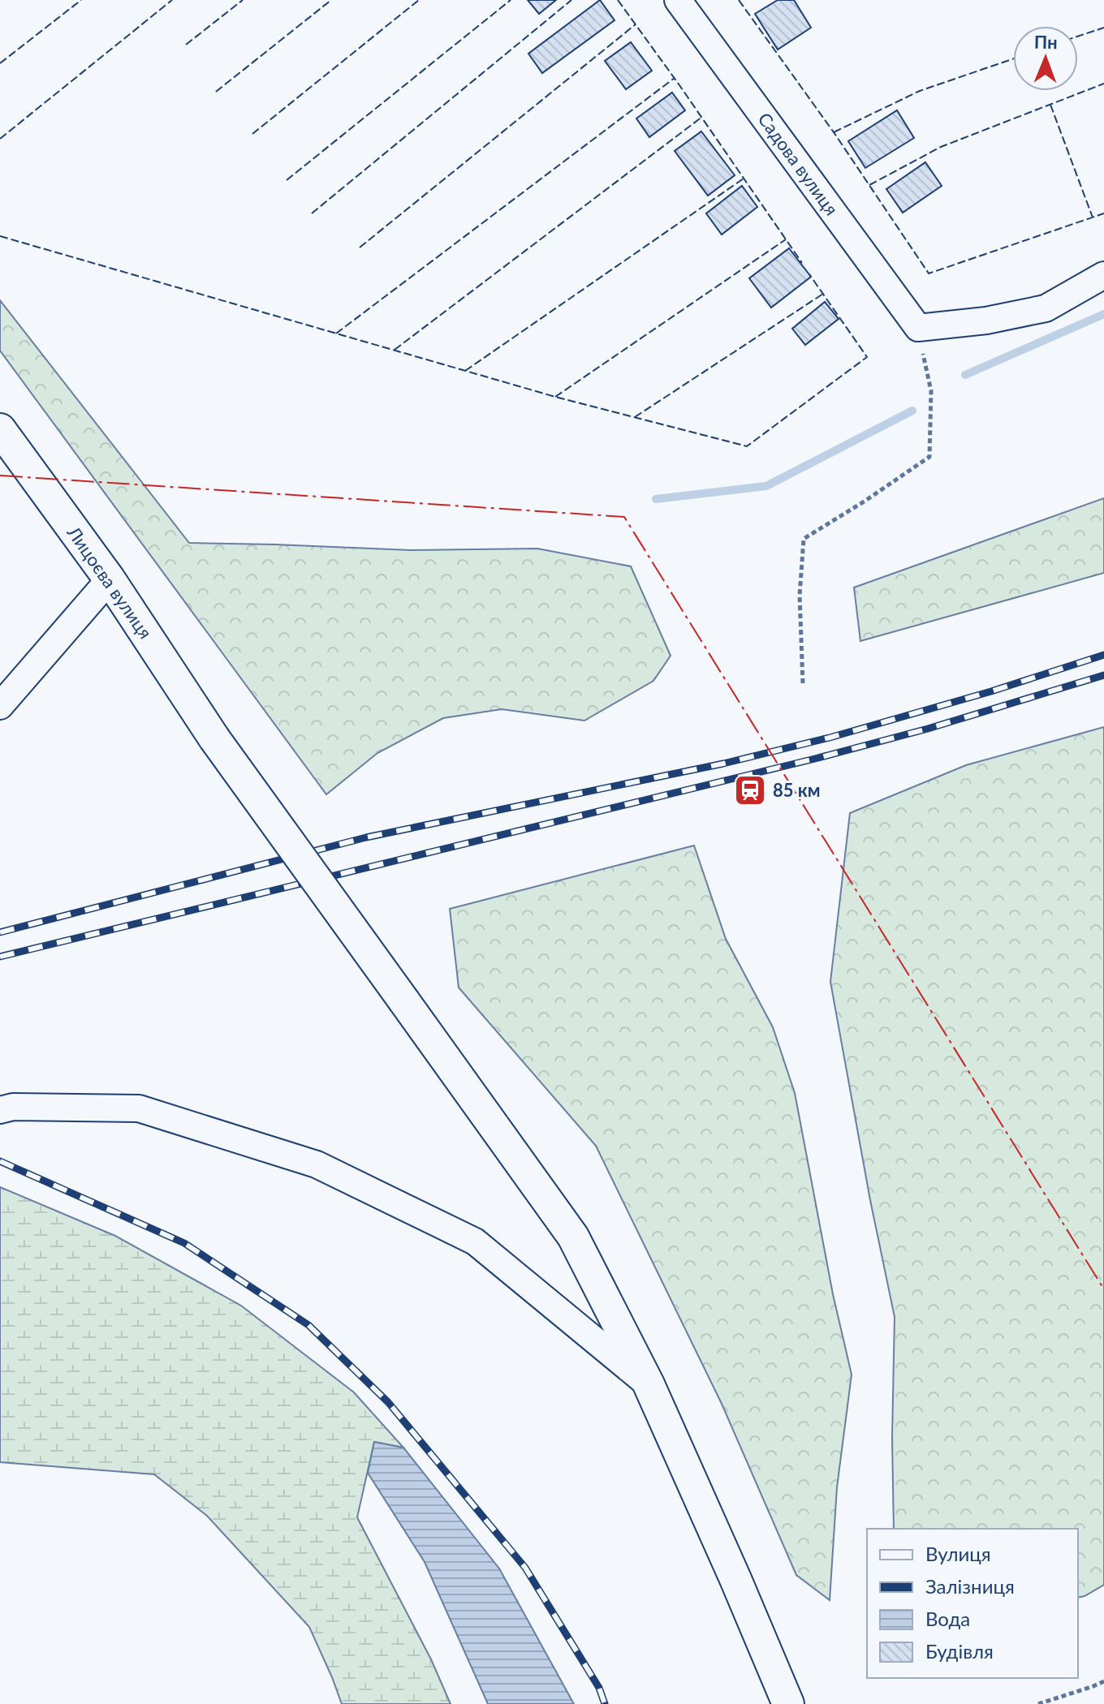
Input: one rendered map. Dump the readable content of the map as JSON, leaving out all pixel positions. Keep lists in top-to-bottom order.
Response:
{
  "streets": {
    "street": ["Садова вулиця", "Лицоєва вулиця"]
  },
  "places": {
    "station": ["85 км"]
  },
  "legend": [
    "Вулиця",
    "Залізниця",
    "Вода",
    "Будівля"
  ],
  "north": "top"
}
